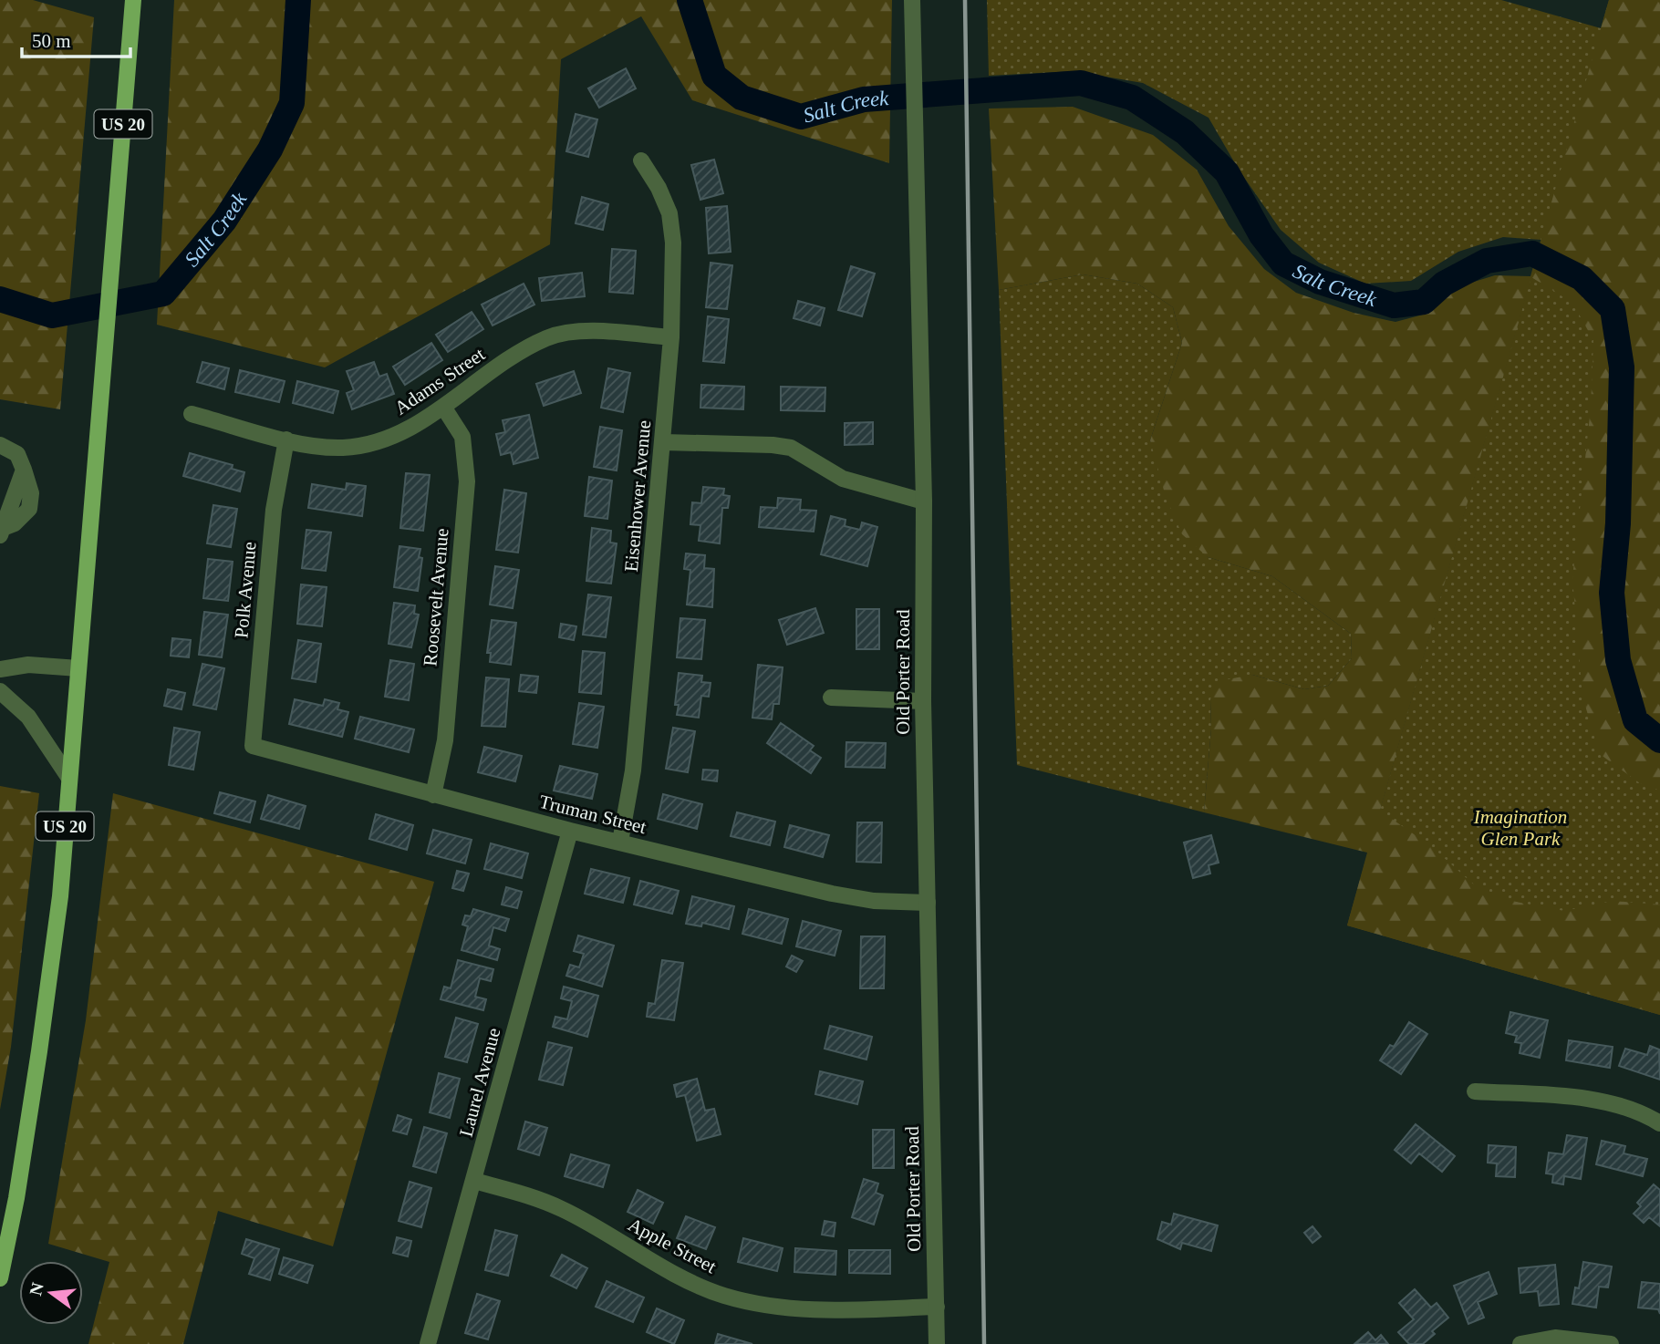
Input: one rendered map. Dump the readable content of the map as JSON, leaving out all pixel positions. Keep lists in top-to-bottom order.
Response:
{
  "streets": {
    "main road": ["US 20"],
    "street": [
      "Adams Street",
      "Eisenhower Avenue",
      "Polk Avenue",
      "Roosevelt Avenue",
      "Old Porter Road",
      "Truman Street",
      "Laurel Avenue",
      "Apple Street"
    ]
  },
  "crossings": [
    ["Adams Street", "Eisenhower Avenue"],
    ["Adams Street", "Polk Avenue"],
    ["Adams Street", "Roosevelt Avenue"],
    ["Eisenhower Avenue", "Truman Street"],
    ["Polk Avenue", "Truman Street"],
    ["Roosevelt Avenue", "Truman Street"],
    ["Old Porter Road", "Truman Street"],
    ["Old Porter Road", "Apple Street"],
    ["Truman Street", "Laurel Avenue"],
    ["Laurel Avenue", "Apple Street"]
  ],
  "water": ["Salt Creek"],
  "parks": ["Imagination Glen Park"],
  "scale_bar": "50 m",
  "north": "left"
}
